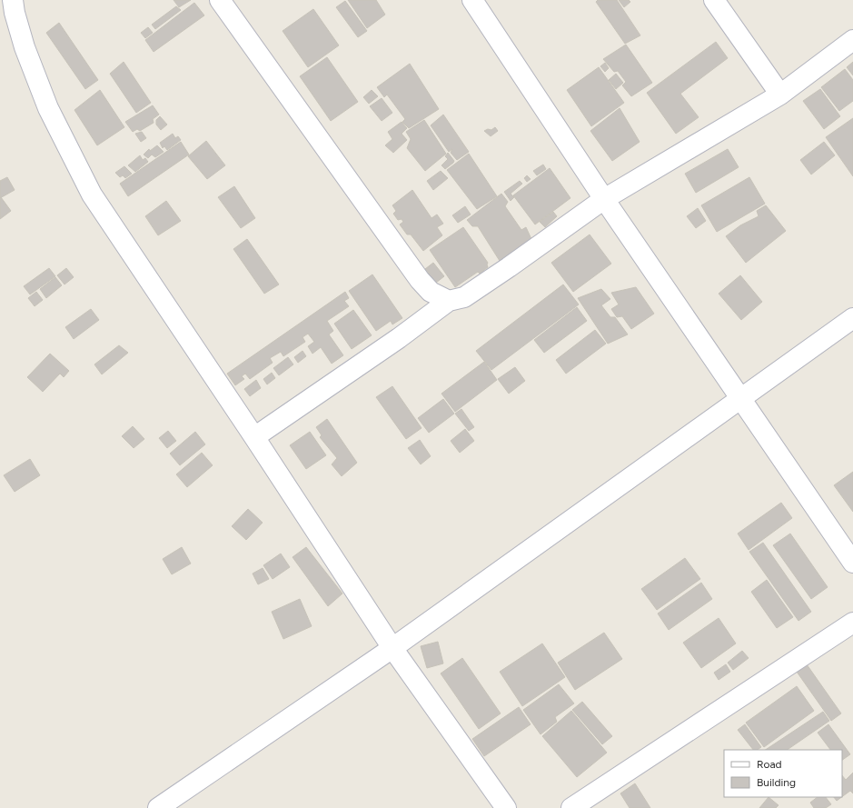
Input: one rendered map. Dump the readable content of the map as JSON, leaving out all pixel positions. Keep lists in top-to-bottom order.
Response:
{
  "legend": ["Road", "Building"]
}
